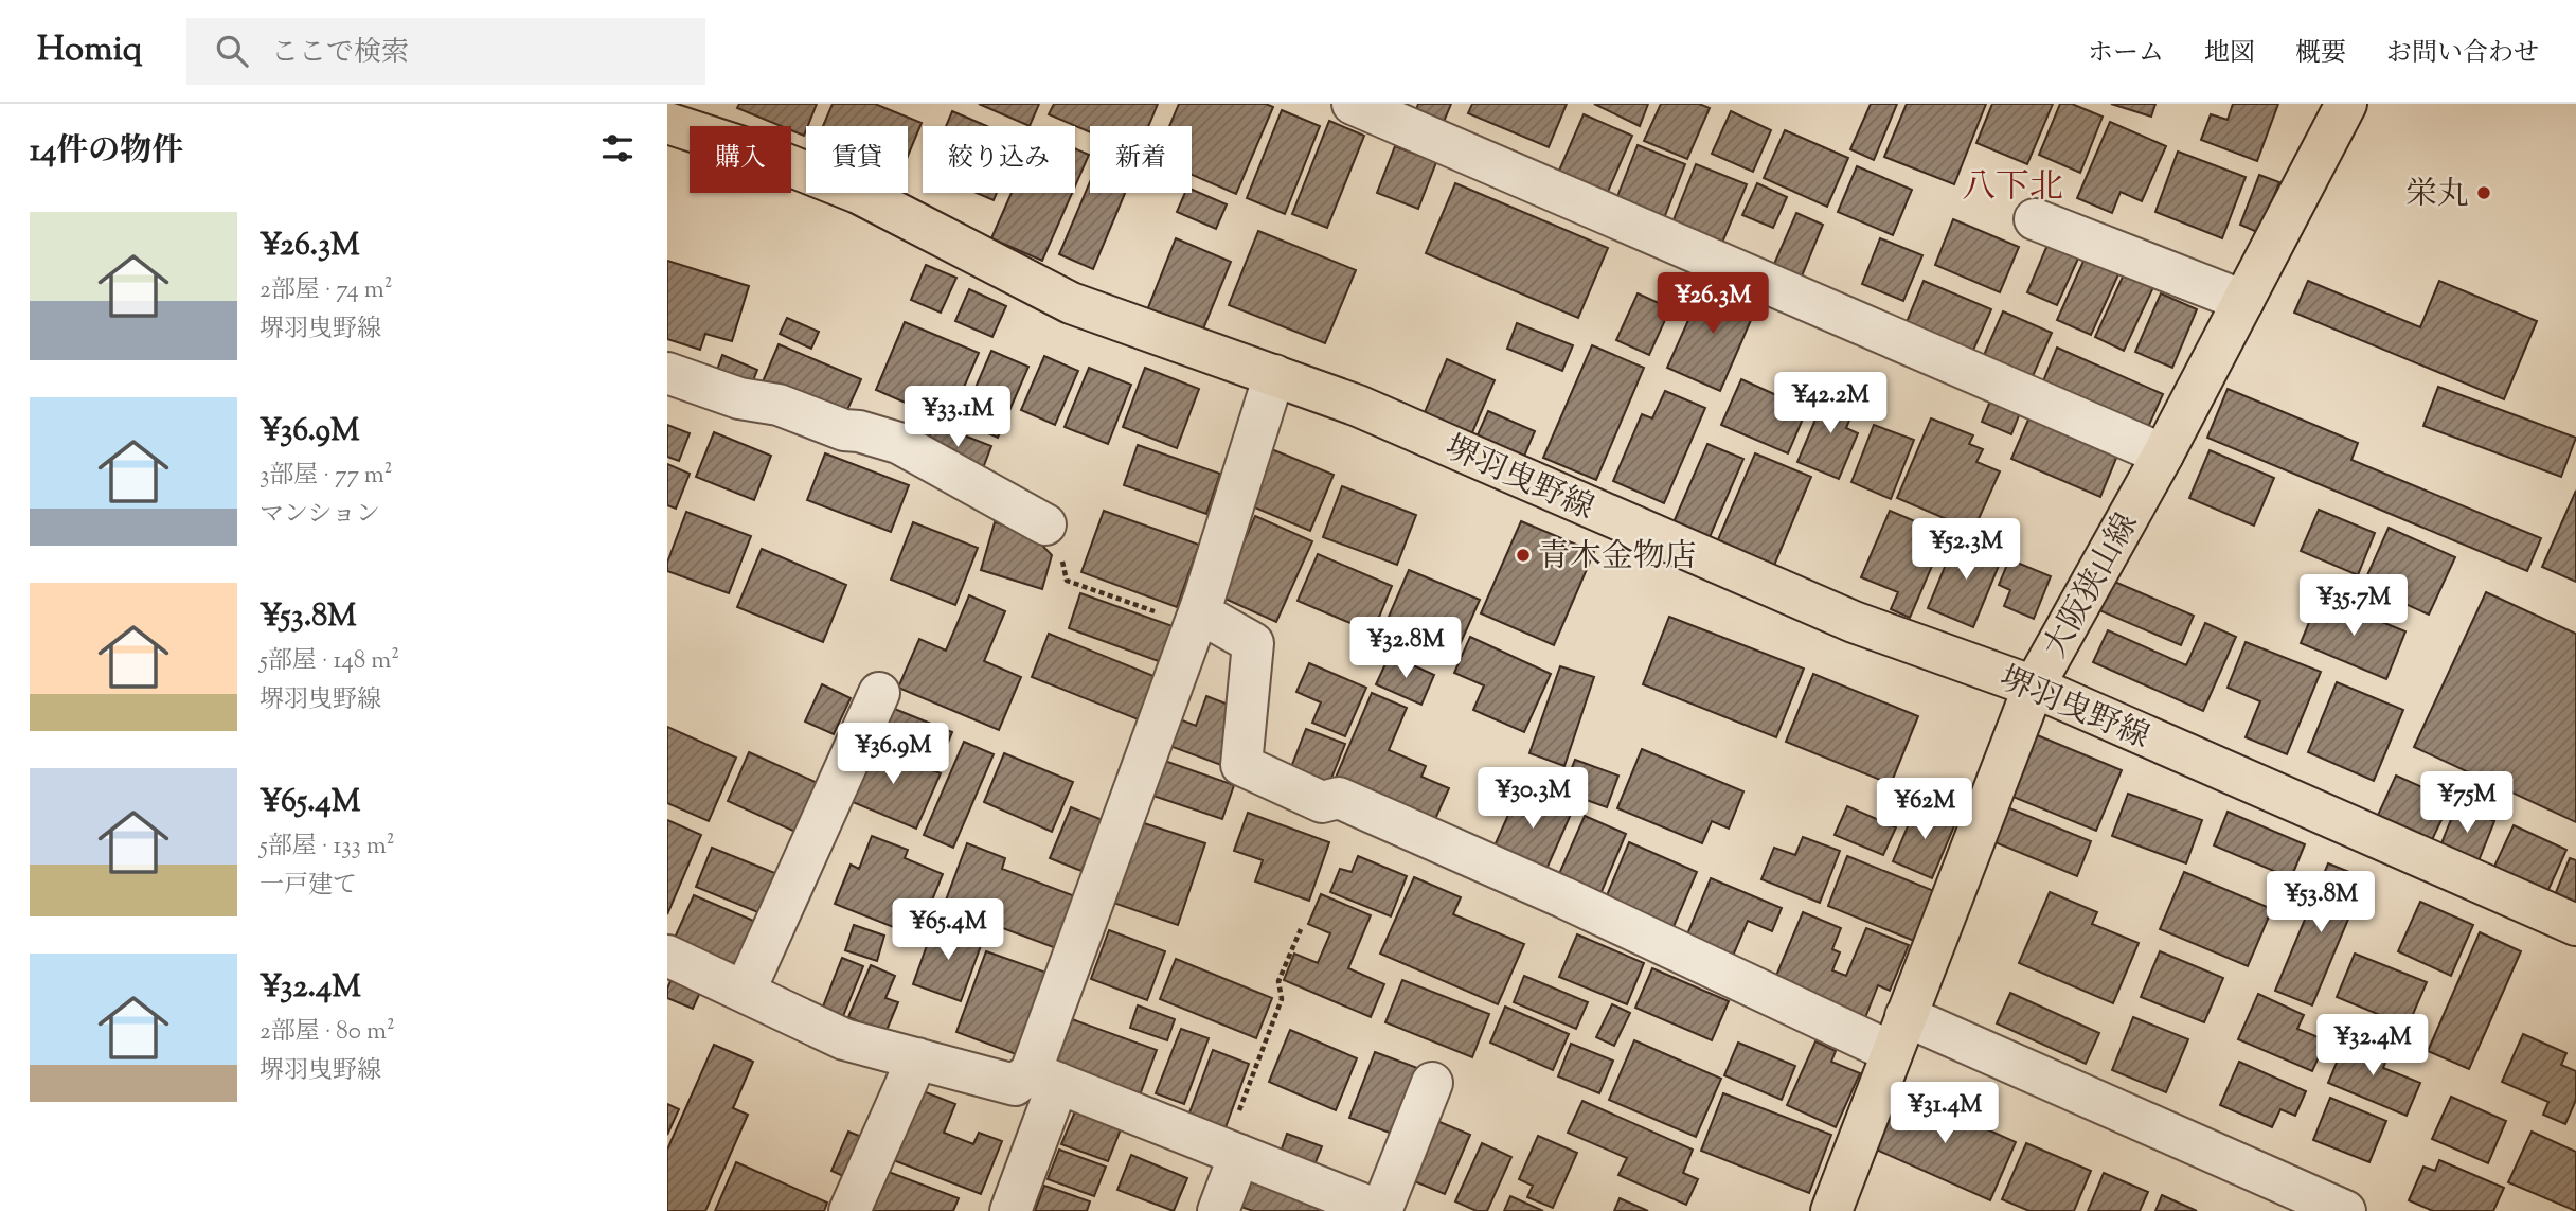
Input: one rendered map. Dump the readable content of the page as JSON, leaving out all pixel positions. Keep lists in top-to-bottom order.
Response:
{
  "streets": {
    "main road": ["堺羽曳野線", "大阪狭山線"]
  },
  "crossings": [
    ["堺羽曳野線", "大阪狭山線"]
  ],
  "districts": ["八下北"],
  "places": ["栄丸", "青木金物店"],
  "page": {
    "header": "Homiq",
    "search": "ここで検索",
    "nav": [
      "ホーム",
      "地図",
      "概要",
      "お問い合わせ"
    ],
    "heading": "14件の物件",
    "chip": [
      "購入",
      "賃貸",
      "絞り込み",
      "新着"
    ],
    "list": [
      {
        "name": "¥26.3M",
        "note": "2部屋 · 74 m² · 堺羽曳野線"
      },
      {
        "name": "¥36.9M",
        "note": "3部屋 · 77 m² · マンション"
      },
      {
        "name": "¥53.8M",
        "note": "5部屋 · 148 m² · 堺羽曳野線"
      },
      {
        "name": "¥65.4M",
        "note": "5部屋 · 133 m² · 一戸建て"
      },
      {
        "name": "¥32.4M",
        "note": "2部屋 · 80 m² · 堺羽曳野線"
      }
    ],
    "price": [
      "¥26.3M",
      "¥42.2M",
      "¥33.1M",
      "¥52.3M",
      "¥35.7M",
      "¥32.8M",
      "¥36.9M",
      "¥30.3M",
      "¥75M",
      "¥62M",
      "¥53.8M",
      "¥65.4M",
      "¥32.4M",
      "¥31.4M"
    ]
  }
}
